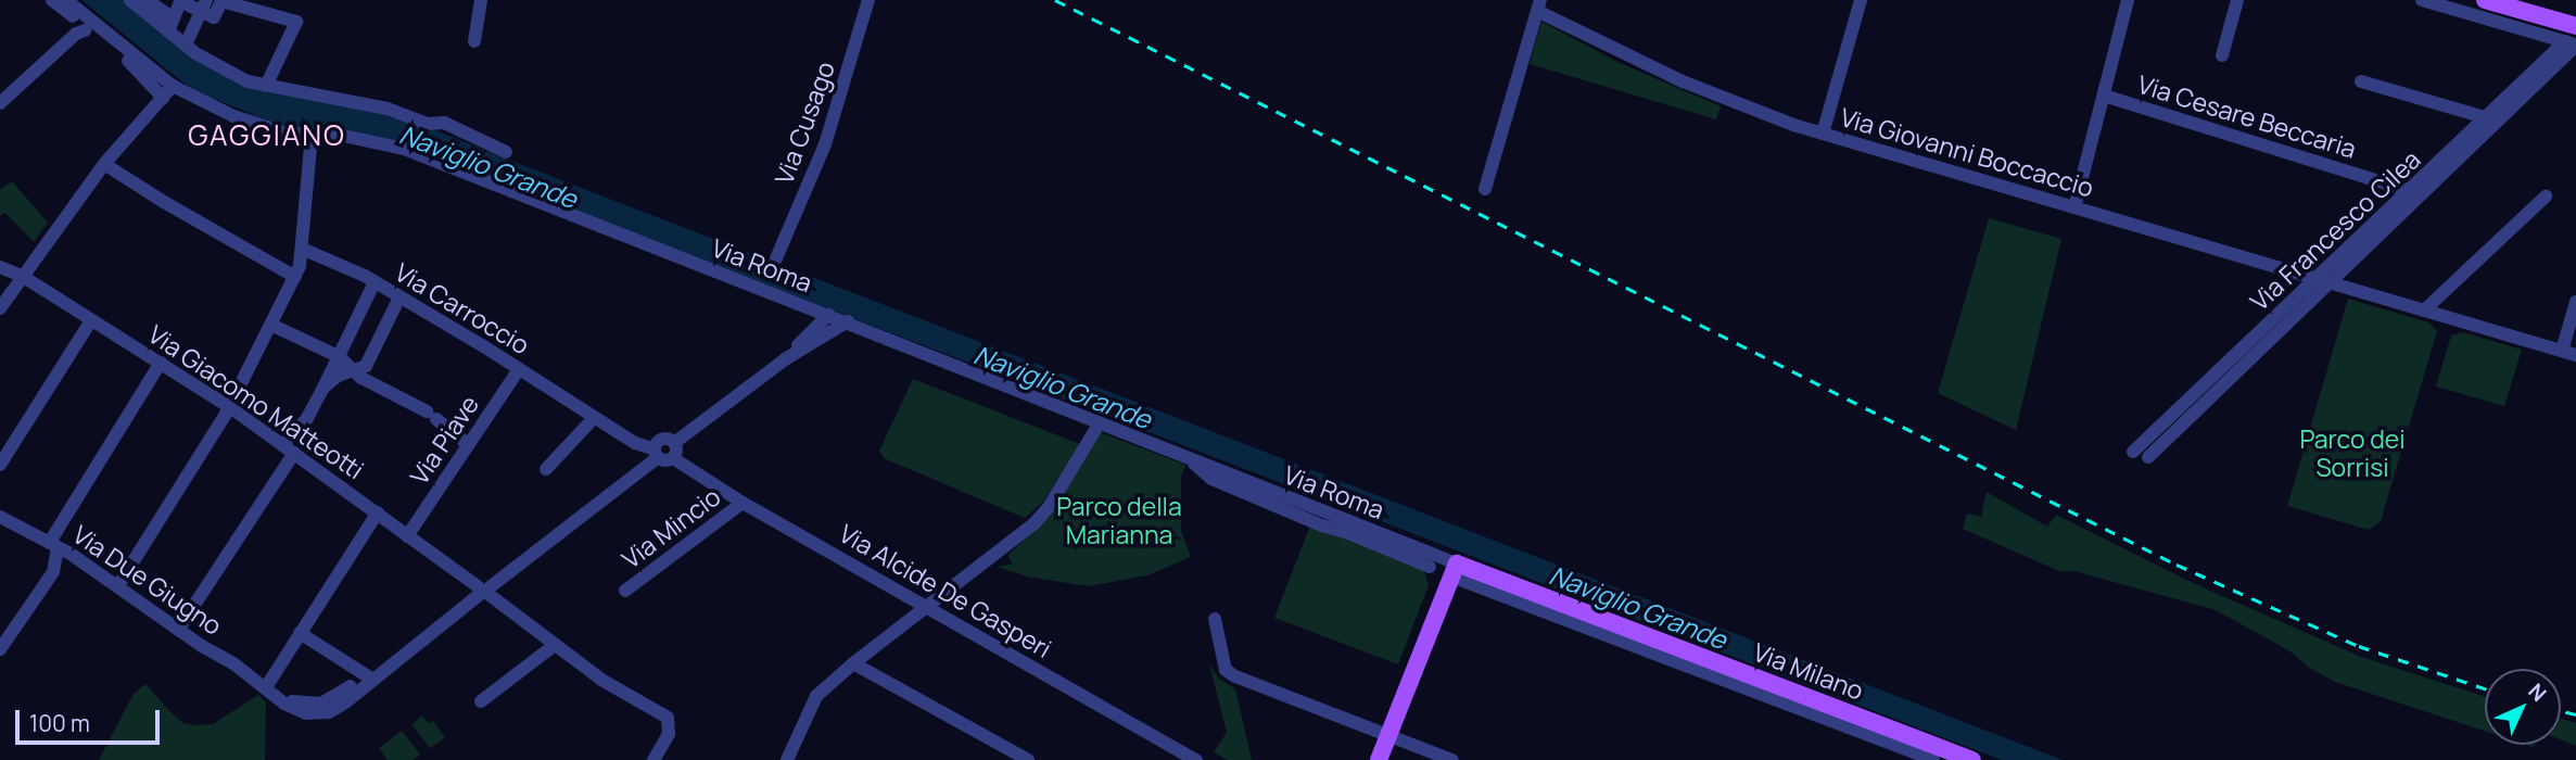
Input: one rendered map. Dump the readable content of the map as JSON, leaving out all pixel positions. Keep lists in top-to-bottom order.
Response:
{
  "streets": {
    "main road": ["Via Milano"],
    "street": [
      "Via Cesare Beccaria",
      "Via Cusago",
      "Via Giovanni Boccaccio",
      "Via Francesco Cilea",
      "Via Roma",
      "Via Carroccio",
      "Via Giacomo Matteotti",
      "Via Piave",
      "Via Mincio",
      "Via Due Giugno",
      "Via Alcide De Gasperi"
    ]
  },
  "crossings": [
    ["Via Cesare Beccaria", "Via Francesco Cilea"],
    ["Via Giovanni Boccaccio", "Via Francesco Cilea"],
    ["Via Roma", "Via Milano"],
    ["Via Carroccio", "Via Piave"],
    ["Via Carroccio", "Via Alcide De Gasperi"],
    ["Via Giacomo Matteotti", "Via Piave"],
    ["Via Mincio", "Via Alcide De Gasperi"]
  ],
  "districts": ["GAGGIANO"],
  "water": ["Naviglio Grande"],
  "parks": ["Parco dei Sorrisi", "Parco della Marianna"],
  "scale_bar": "100 m",
  "north": "top right"
}
